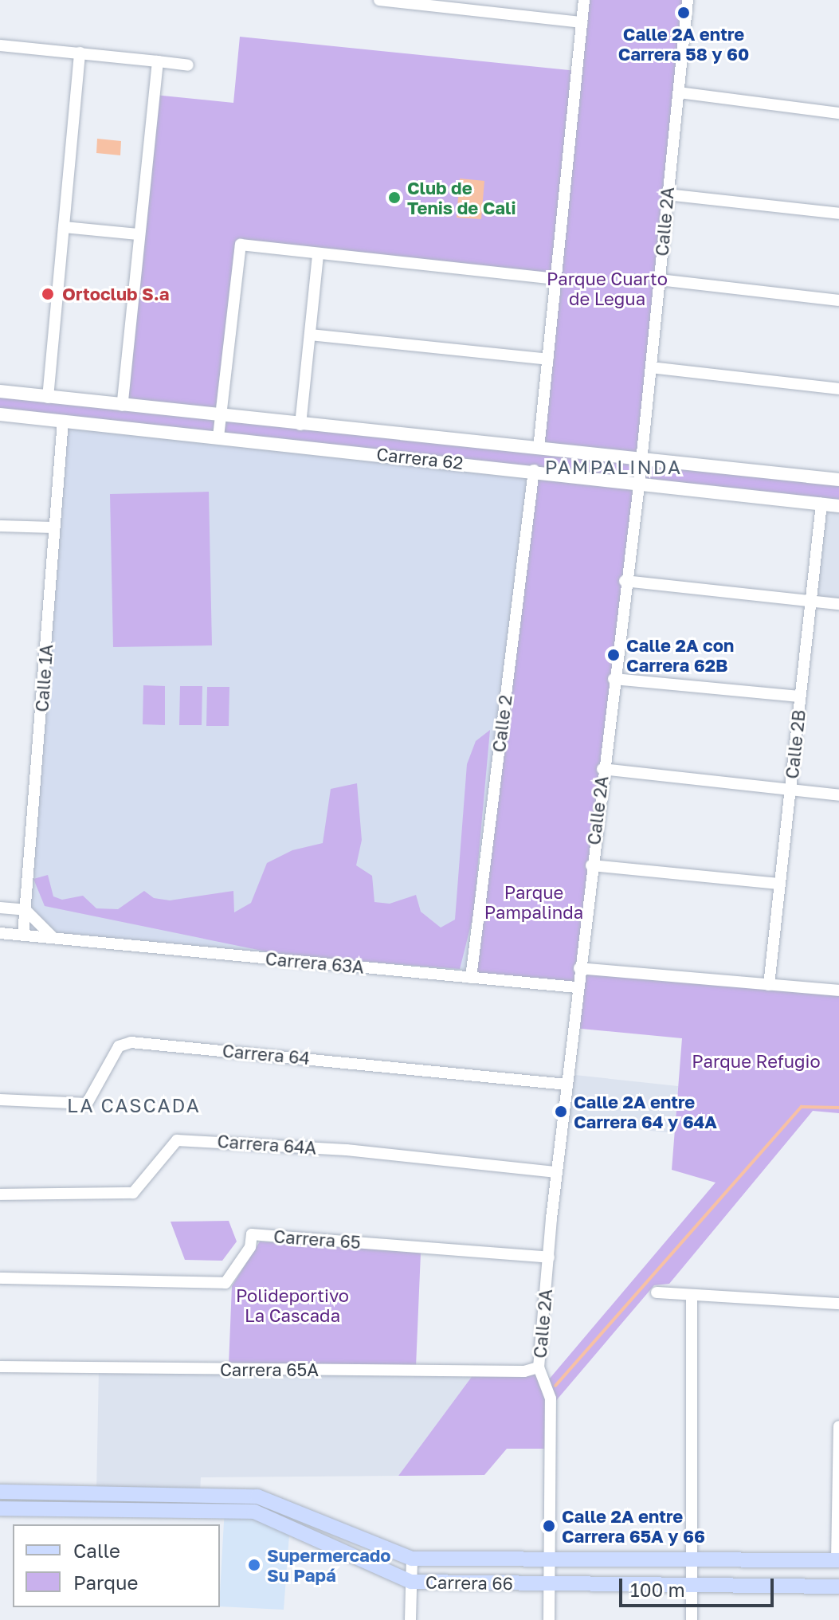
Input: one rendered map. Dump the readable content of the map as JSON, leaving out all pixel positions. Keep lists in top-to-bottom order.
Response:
{
  "streets": {
    "main road": ["Carrera 66"],
    "street": [
      "Calle 2A",
      "Carrera 62",
      "Calle 1A",
      "Calle 2",
      "Calle 2B",
      "Carrera 63A",
      "Carrera 64",
      "Carrera 64A",
      "Carrera 65",
      "Carrera 65A"
    ]
  },
  "crossings": [
    ["Calle 2A", "Carrera 62"],
    ["Calle 2A", "Carrera 63A"],
    ["Calle 2A", "Carrera 64"],
    ["Calle 2A", "Carrera 64A"],
    ["Calle 2A", "Carrera 65"],
    ["Calle 2A", "Carrera 65A"],
    ["Calle 2A", "Carrera 66"],
    ["Carrera 62", "Calle 1A"],
    ["Carrera 62", "Calle 2"],
    ["Carrera 62", "Calle 2B"],
    ["Calle 1A", "Carrera 63A"],
    ["Calle 2", "Carrera 63A"]
  ],
  "districts": ["PAMPALINDA", "LA CASCADA"],
  "parks": [
    "Parque Cuarto de Legua",
    "Parque Pampalinda",
    "Parque Refugio",
    "Polideportivo La Cascada"
  ],
  "places": [
    "Calle 2A entre Carrera 58 y 60",
    "Club de Tenis de Cali",
    "Ortoclub S.a",
    "Calle 2A con Carrera 62B",
    "Calle 2A entre Carrera 64 y 64A",
    "Calle 2A entre Carrera 65A y 66",
    "Supermercado Su Papá"
  ],
  "legend": ["Calle", "Parque"],
  "scale_bar": "100 m"
}
